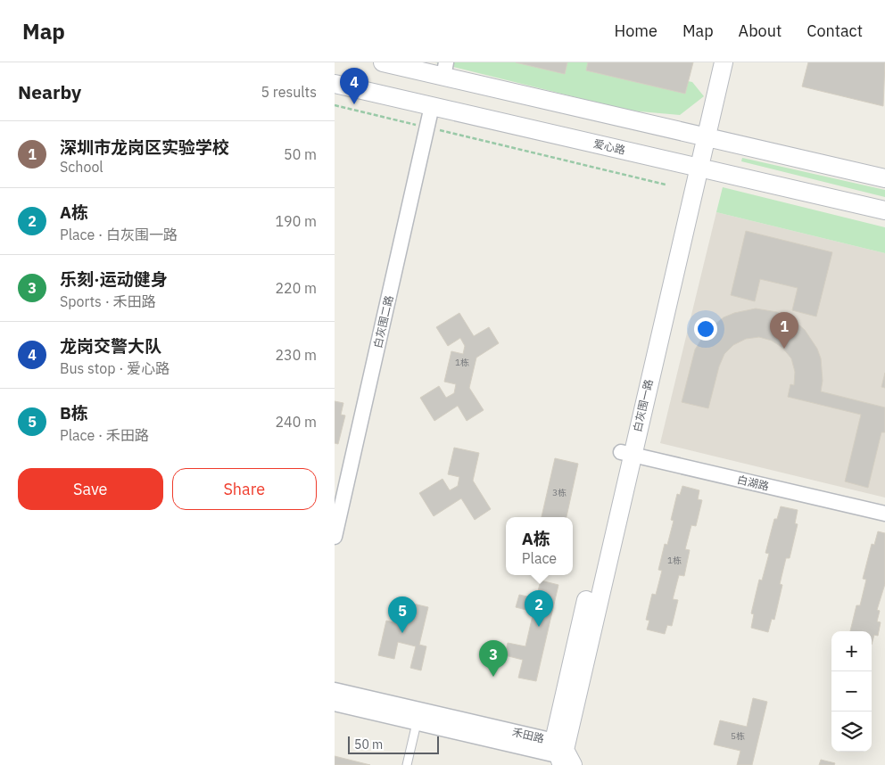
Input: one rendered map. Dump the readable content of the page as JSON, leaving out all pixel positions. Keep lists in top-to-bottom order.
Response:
{
  "streets": {
    "street": [
      "爱心路",
      "白灰围二路",
      "白灰围一路",
      "白湖路",
      "禾田路"
    ]
  },
  "crossings": [
    ["爱心路", "白灰围二路"],
    ["爱心路", "白灰围一路"],
    ["白灰围一路", "白湖路"],
    ["白灰围一路", "禾田路"]
  ],
  "house_numbers": [
    "1栋",
    "3栋",
    "1栋",
    "5栋"
  ],
  "scale_bar": "50 m",
  "page": {
    "header": "Map",
    "nav": [
      "Home",
      "Map",
      "About",
      "Contact"
    ],
    "heading": ["Nearby", "5 results"],
    "pins": [
      "4",
      "1",
      "2",
      "5",
      "3"
    ],
    "list": [
      {
        "mark": "1",
        "name": "深圳市龙岗区实验学校",
        "note": "School",
        "value": "50 m"
      },
      {
        "mark": "2",
        "name": "A栋",
        "note": "Place · 白灰围一路",
        "value": "190 m"
      },
      {
        "mark": "3",
        "name": "乐刻·运动健身",
        "note": "Sports · 禾田路",
        "value": "220 m"
      },
      {
        "mark": "4",
        "name": "龙岗交警大队",
        "note": "Bus stop · 爱心路",
        "value": "230 m"
      },
      {
        "mark": "5",
        "name": "B栋",
        "note": "Place · 禾田路",
        "value": "240 m"
      }
    ],
    "buttons": ["Save", "Share"],
    "popup": ["A栋", "Place"],
    "map_buttons": ["+", "−"],
    "scale": "50 m"
  }
}
